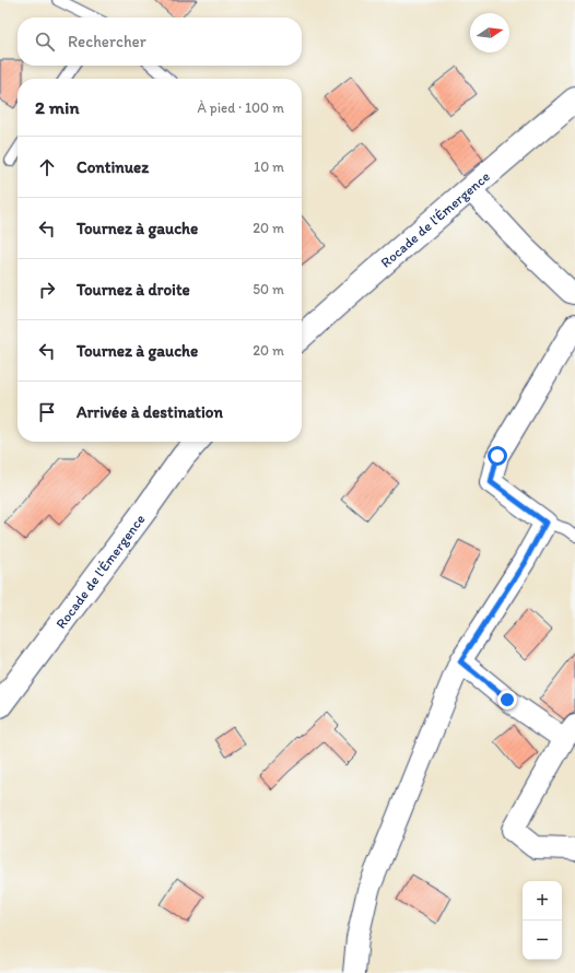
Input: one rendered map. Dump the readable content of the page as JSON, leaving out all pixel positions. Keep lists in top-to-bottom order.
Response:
{
  "streets": {
    "street": ["Rocade de l'Émergence"]
  },
  "north": "right",
  "page": {
    "search": "Rechercher",
    "heading": ["2 min", "À pied · 100 m"],
    "list": [
      ["Continuez", "10 m"],
      ["Tournez à gauche", "20 m"],
      ["Tournez à droite", "50 m"],
      ["Tournez à gauche", "20 m"],
      "Arrivée à destination"
    ],
    "map_buttons": ["+", "−"]
  }
}
